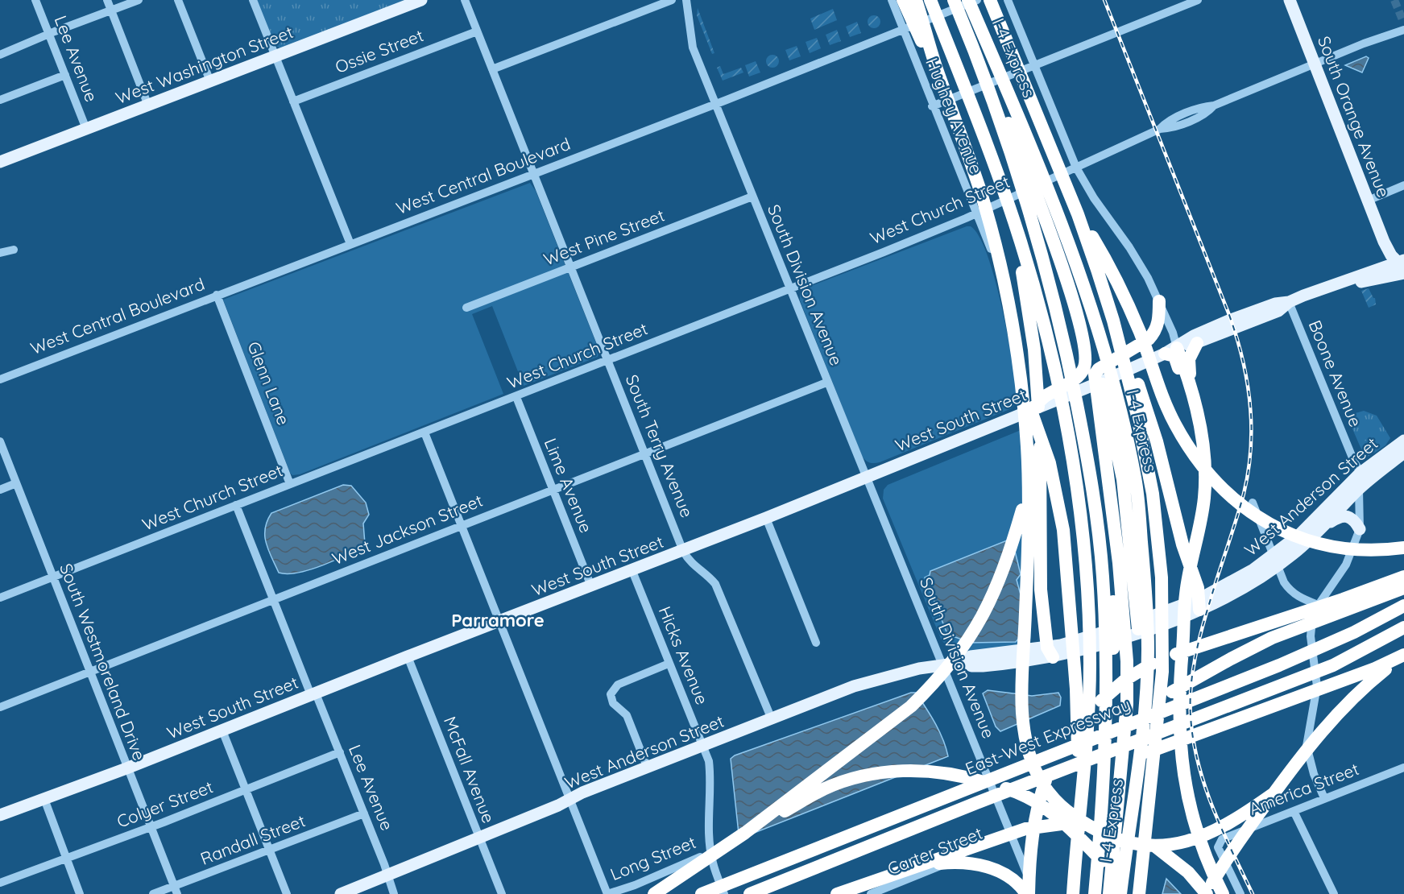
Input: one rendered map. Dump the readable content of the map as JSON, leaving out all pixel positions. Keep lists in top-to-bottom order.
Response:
{
  "streets": {
    "highway": ["I-4 Express", "East-West Expressway"],
    "main road": [
      "West Washington Street",
      "South Orange Avenue",
      "West South Street",
      "West Anderson Street"
    ],
    "street": [
      "Ossie Street",
      "Lee Avenue",
      "Hughey Avenue",
      "West Central Boulevard",
      "West Church Street",
      "West Pine Street",
      "South Division Avenue",
      "Boone Avenue",
      "Glenn Lane",
      "South Terry Avenue",
      "Lime Avenue",
      "West Jackson Street",
      "Hicks Avenue",
      "South Westmoreland Drive",
      "McFall Avenue",
      "America Street",
      "Colyer Street",
      "Randall Street",
      "Carter Street",
      "Long Street"
    ]
  },
  "crossings": [
    ["Ossie Street", "South Terry Avenue"],
    ["Lee Avenue", "West Washington Street"],
    ["Lee Avenue", "West Church Street"],
    ["Lee Avenue", "West South Street"],
    ["Lee Avenue", "West Anderson Street"],
    ["Lee Avenue", "West Jackson Street"],
    ["Lee Avenue", "Colyer Street"],
    ["Lee Avenue", "Randall Street"],
    ["Hughey Avenue", "West Central Boulevard"],
    ["Hughey Avenue", "West Church Street"],
    ["Hughey Avenue", "West South Street"],
    ["South Orange Avenue", "West Church Street"],
    ["South Orange Avenue", "West South Street"],
    ["West Central Boulevard", "South Division Avenue"],
    ["West Central Boulevard", "Glenn Lane"],
    ["West Central Boulevard", "South Terry Avenue"],
    ["West Church Street", "South Division Avenue"],
    ["West Church Street", "Glenn Lane"],
    ["West Church Street", "South Terry Avenue"],
    ["West Church Street", "Lime Avenue"],
    ["West Church Street", "South Westmoreland Drive"],
    ["West Pine Street", "South Division Avenue"],
    ["West Pine Street", "South Terry Avenue"],
    ["South Division Avenue", "West South Street"],
    ["South Division Avenue", "West Anderson Street"],
    ["South Division Avenue", "West Jackson Street"],
    ["South Division Avenue", "Carter Street"],
    ["Boone Avenue", "West South Street"],
    ["Boone Avenue", "West Anderson Street"],
    ["Boone Avenue", "America Street"],
    ["West South Street", "South Terry Avenue"],
    ["West South Street", "Lime Avenue"],
    ["West South Street", "Hicks Avenue"],
    ["West South Street", "South Westmoreland Drive"],
    ["West South Street", "McFall Avenue"],
    ["South Terry Avenue", "West Anderson Street"],
    ["South Terry Avenue", "West Jackson Street"],
    ["Lime Avenue", "West Jackson Street"],
    ["West Anderson Street", "Hicks Avenue"],
    ["West Anderson Street", "McFall Avenue"],
    ["West Jackson Street", "South Westmoreland Drive"],
    ["Hicks Avenue", "Long Street"],
    ["South Westmoreland Drive", "Colyer Street"],
    ["South Westmoreland Drive", "Randall Street"]
  ],
  "districts": ["Parramore"]
}
